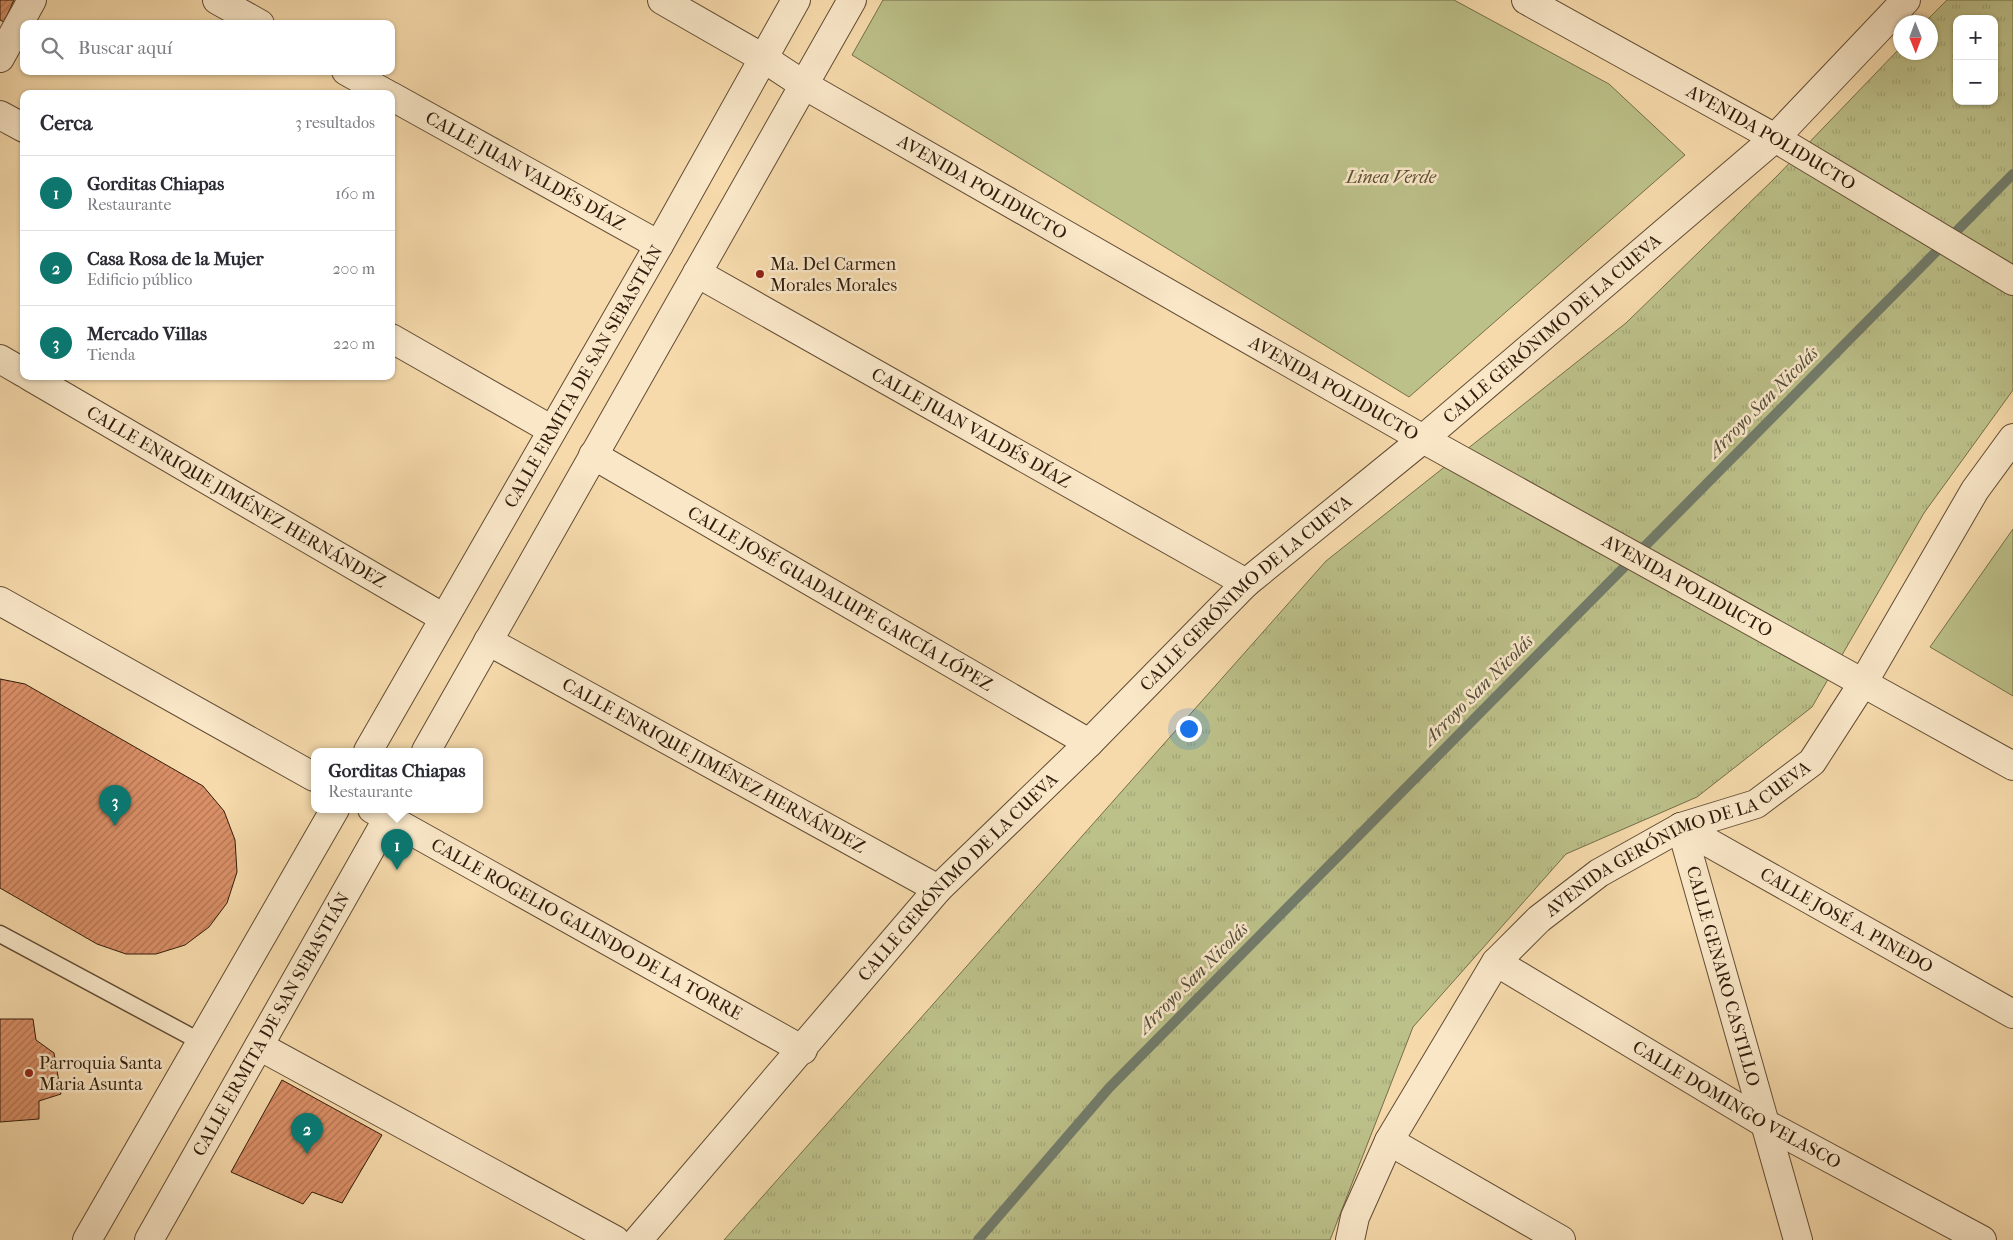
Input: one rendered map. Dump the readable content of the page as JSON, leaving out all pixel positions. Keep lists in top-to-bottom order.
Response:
{
  "streets": {
    "street": [
      "AVENIDA POLIDUCTO",
      "CALLE JUAN VALDÉS DÍAZ",
      "CALLE GERÓNIMO DE LA CUEVA",
      "CALLE ERMITA DE SAN SEBASTIÁN",
      "CALLE ENRIQUE JIMÉNEZ HERNÁNDEZ",
      "CALLE JOSÉ GUADALUPE GARCÍA LÓPEZ",
      "AVENIDA GERÓNIMO DE LA CUEVA",
      "CALLE JOSÉ A. PINEDO",
      "CALLE ROGELIO GALINDO DE LA TORRE",
      "CALLE GENARO CASTILLO",
      "CALLE DOMINGO VELASCO"
    ]
  },
  "crossings": [
    ["AVENIDA POLIDUCTO", "CALLE GERÓNIMO DE LA CUEVA"],
    ["AVENIDA POLIDUCTO", "CALLE ERMITA DE SAN SEBASTIÁN"],
    ["AVENIDA POLIDUCTO", "AVENIDA GERÓNIMO DE LA CUEVA"],
    ["CALLE JUAN VALDÉS DÍAZ", "CALLE GERÓNIMO DE LA CUEVA"],
    ["CALLE JUAN VALDÉS DÍAZ", "CALLE ERMITA DE SAN SEBASTIÁN"],
    ["CALLE GERÓNIMO DE LA CUEVA", "CALLE ENRIQUE JIMÉNEZ HERNÁNDEZ"],
    ["CALLE GERÓNIMO DE LA CUEVA", "CALLE JOSÉ GUADALUPE GARCÍA LÓPEZ"],
    ["CALLE GERÓNIMO DE LA CUEVA", "CALLE ROGELIO GALINDO DE LA TORRE"],
    ["CALLE ERMITA DE SAN SEBASTIÁN", "CALLE ENRIQUE JIMÉNEZ HERNÁNDEZ"],
    ["AVENIDA GERÓNIMO DE LA CUEVA", "CALLE JOSÉ A. PINEDO"],
    ["AVENIDA GERÓNIMO DE LA CUEVA", "CALLE GENARO CASTILLO"],
    ["AVENIDA GERÓNIMO DE LA CUEVA", "CALLE DOMINGO VELASCO"],
    ["CALLE JOSÉ A. PINEDO", "CALLE GENARO CASTILLO"],
    ["CALLE GENARO CASTILLO", "CALLE DOMINGO VELASCO"]
  ],
  "water": ["Arroyo San Nicolás"],
  "parks": ["Linea Verde"],
  "places": ["Ma. Del Carmen Morales Morales", "Parroquia Santa Maria Asunta"],
  "north": "bottom",
  "page": {
    "map_buttons": ["+", "−"],
    "search": "Buscar aquí",
    "heading": ["Cerca", "3 resultados"],
    "list": [
      {
        "mark": "1",
        "name": "Gorditas Chiapas",
        "note": "Restaurante",
        "value": "160 m"
      },
      {
        "mark": "2",
        "name": "Casa Rosa de la Mujer",
        "note": "Edificio público",
        "value": "200 m"
      },
      {
        "mark": "3",
        "name": "Mercado Villas",
        "note": "Tienda",
        "value": "220 m"
      }
    ],
    "popup": ["Gorditas Chiapas", "Restaurante"],
    "pins": ["3", "1", "2"]
  }
}
